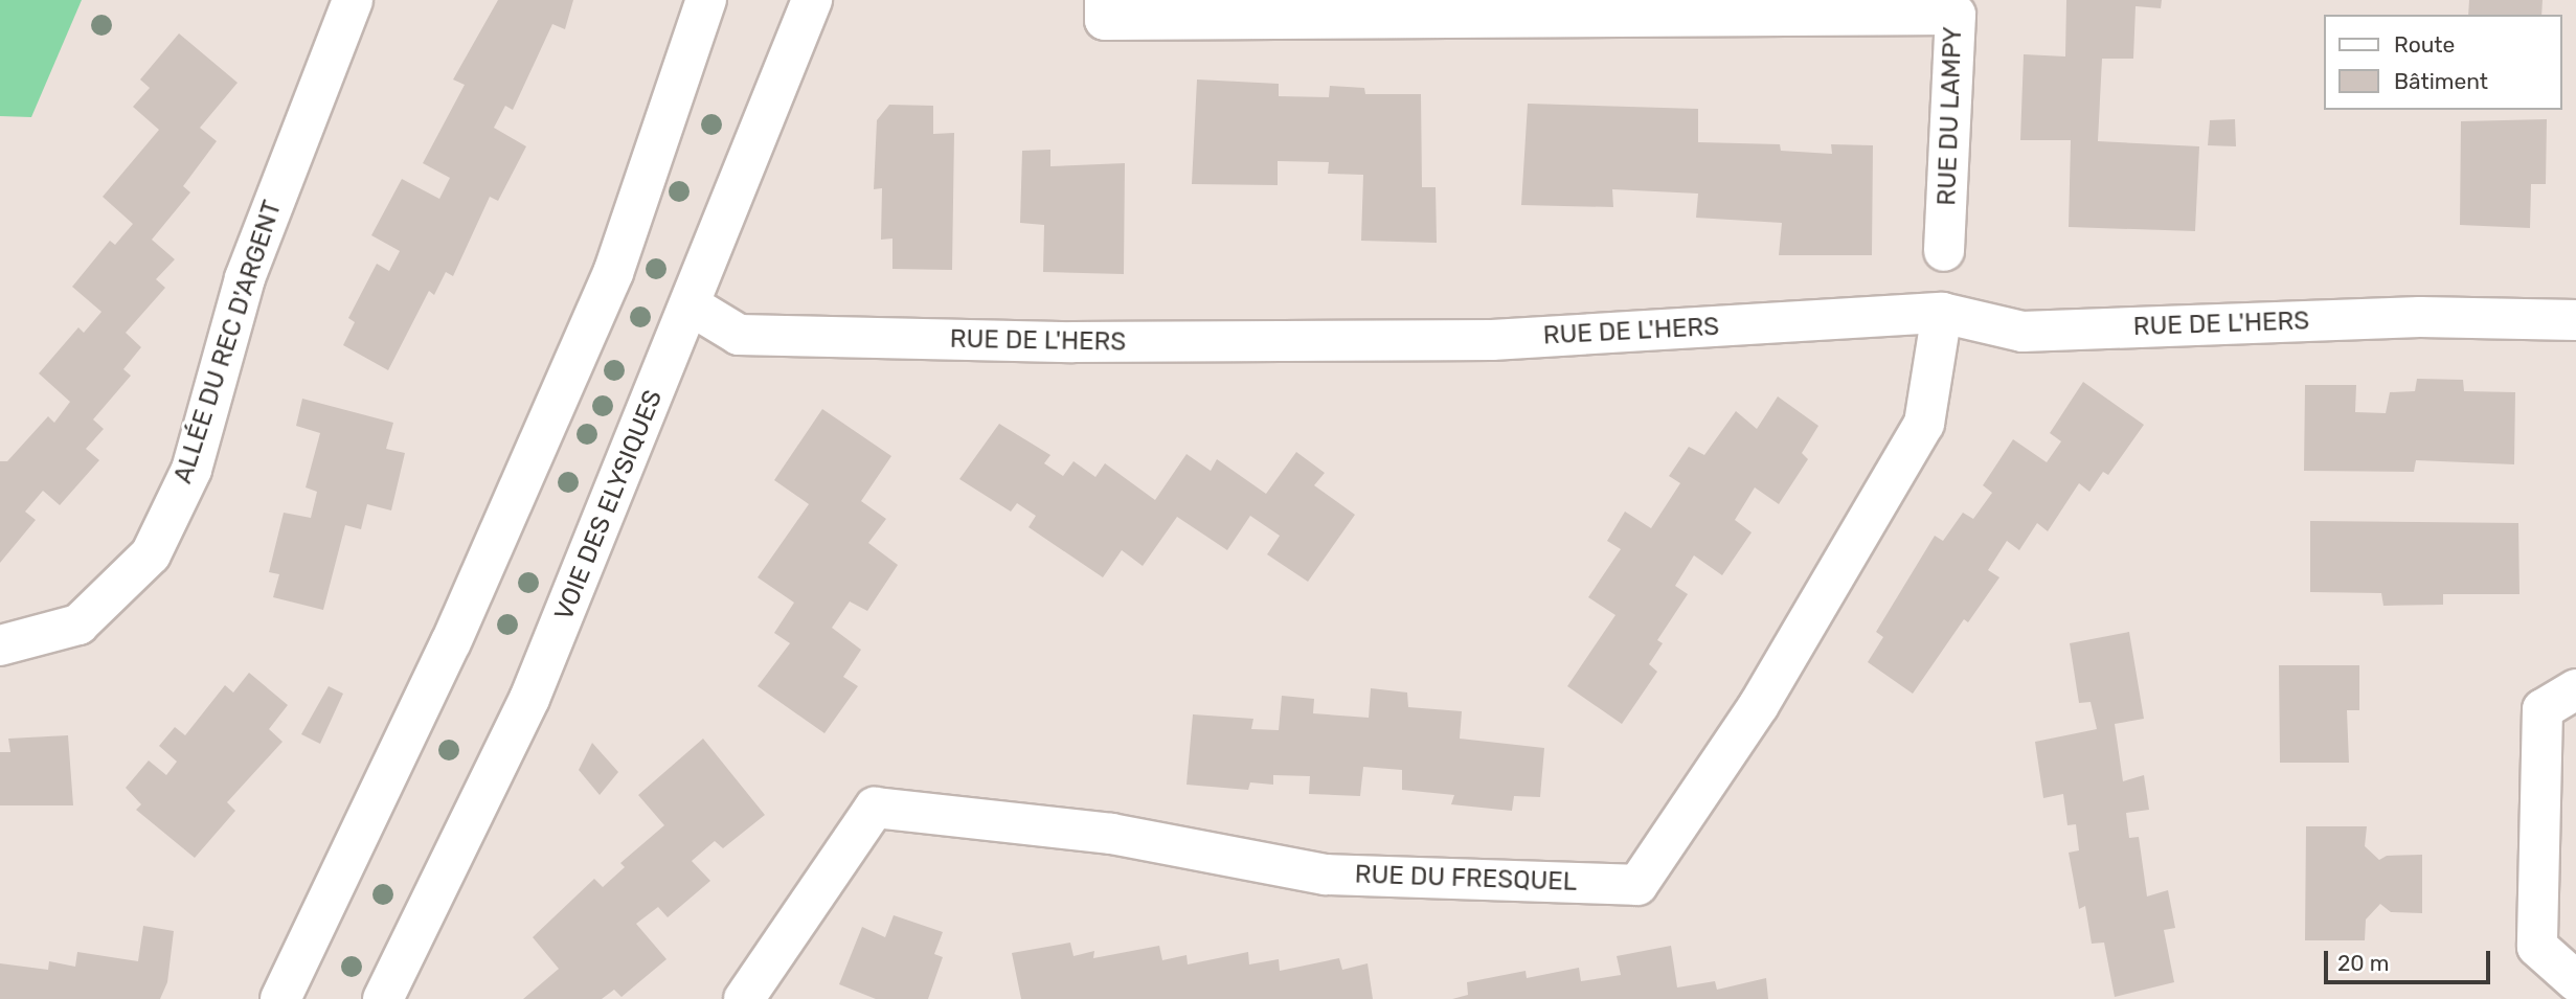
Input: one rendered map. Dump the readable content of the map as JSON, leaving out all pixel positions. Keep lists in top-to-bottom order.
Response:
{
  "streets": {
    "street": [
      "RUE DU LAMPY",
      "RUE DE L'HERS",
      "ALLÉE DU REC D'ARGENT",
      "VOIE DES ELYSIQUES",
      "RUE DU FRESQUEL"
    ]
  },
  "crossings": [
    ["RUE DE L'HERS", "VOIE DES ELYSIQUES"],
    ["RUE DE L'HERS", "RUE DU FRESQUEL"]
  ],
  "legend": ["Route", "Bâtiment"],
  "scale_bar": "20 m"
}
